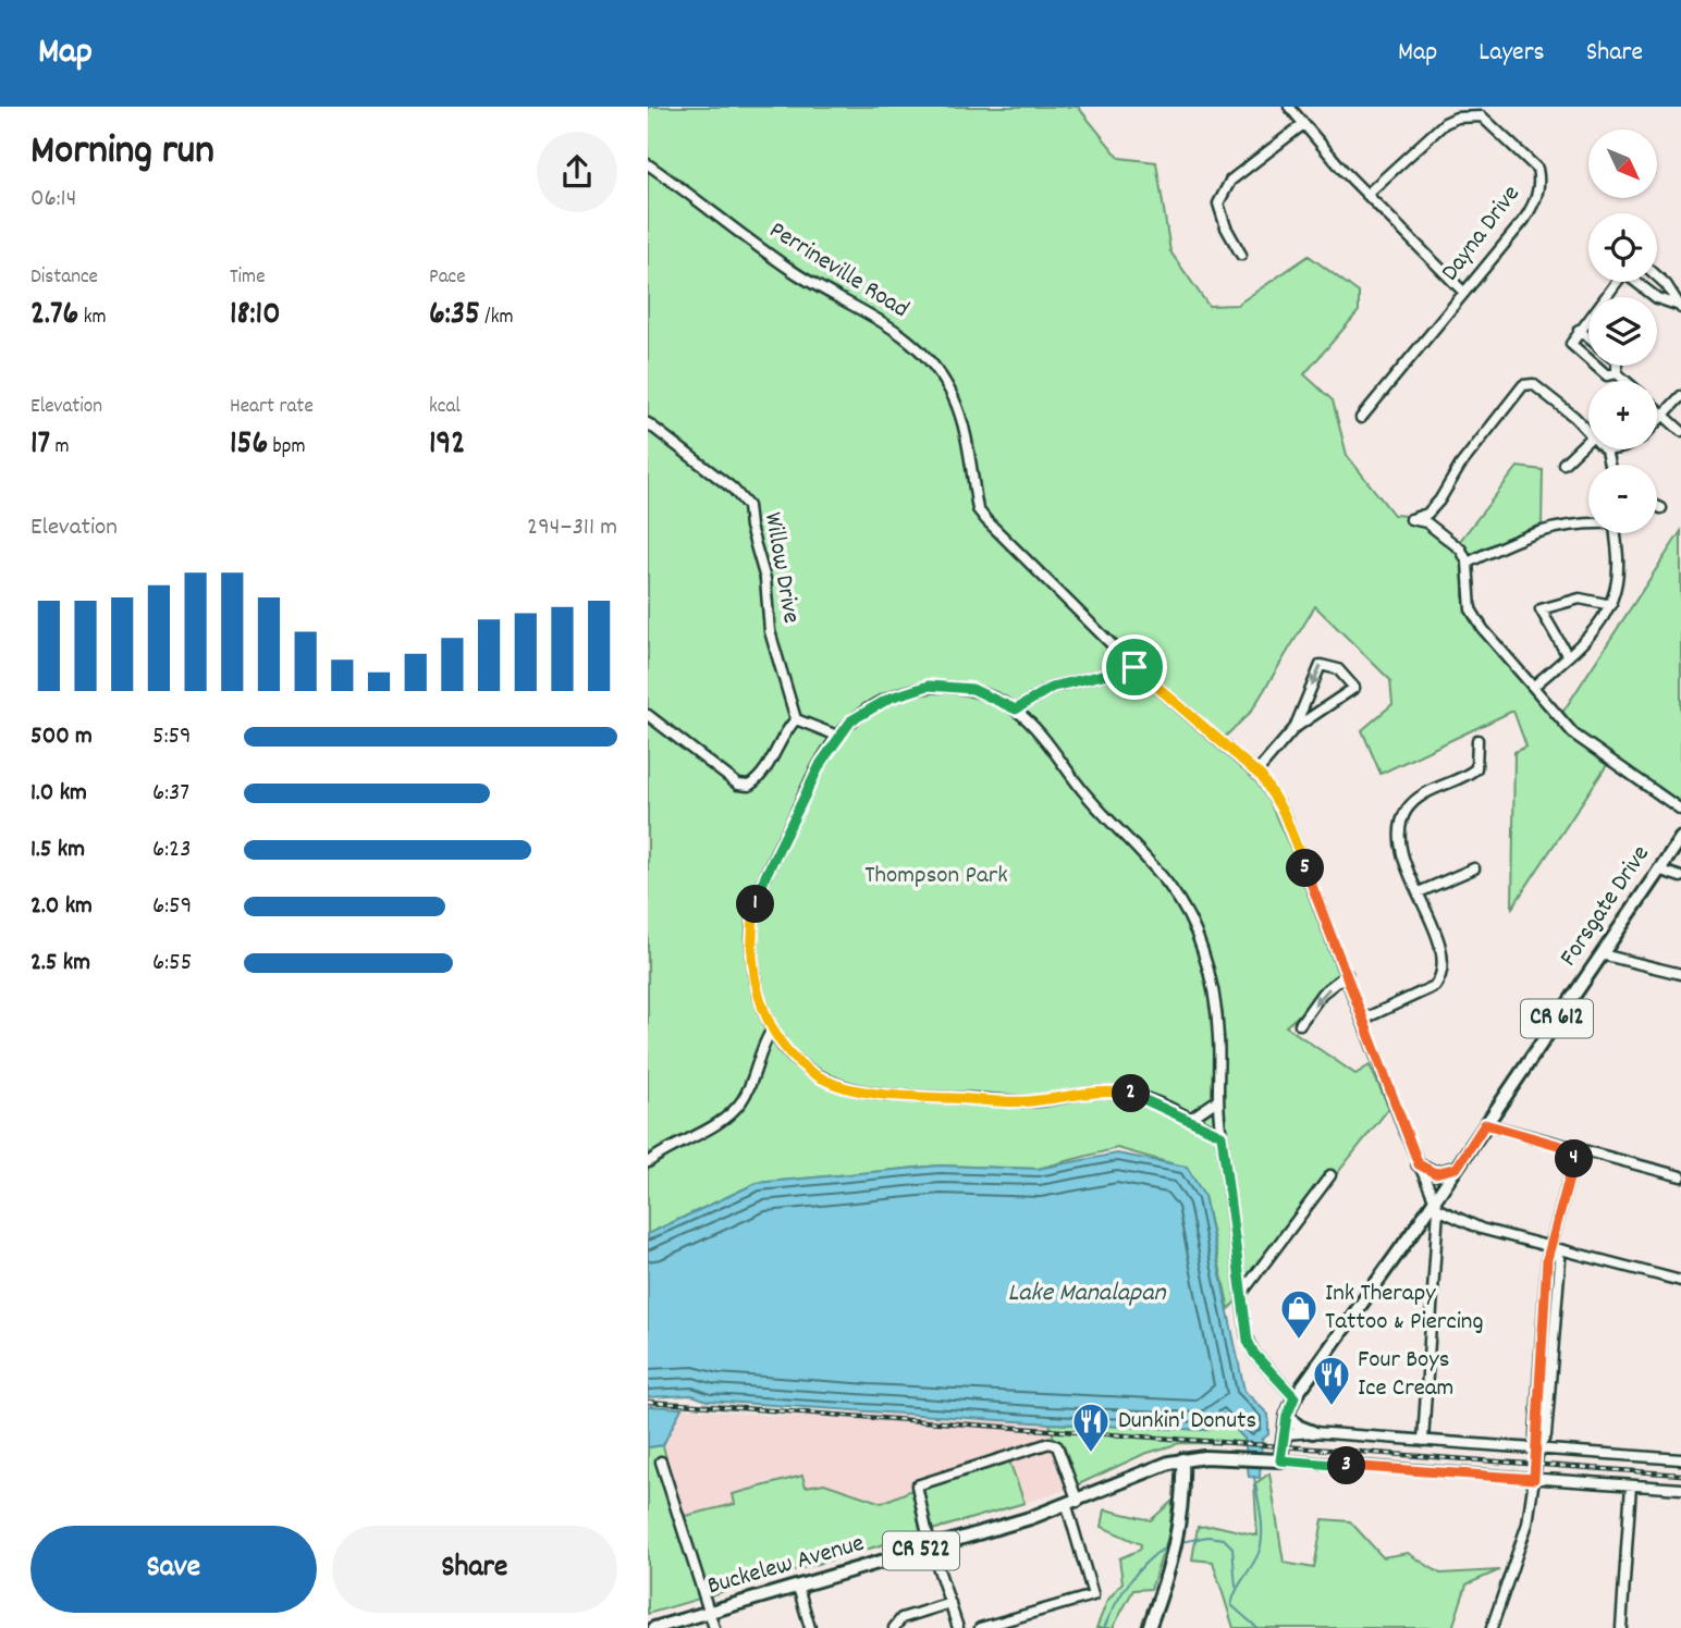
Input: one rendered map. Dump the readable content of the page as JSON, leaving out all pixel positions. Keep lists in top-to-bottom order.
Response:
{
  "streets": {
    "main road": [
      "Forsgate Drive",
      "CR 612",
      "CR 522",
      "Buckelew Avenue"
    ],
    "street": ["Dayna Drive", "Perrineville Road", "Willow Drive"]
  },
  "crossings": [
    ["Perrineville Road", "Forsgate Drive"],
    ["Forsgate Drive", "CR 522"],
    ["Forsgate Drive", "Buckelew Avenue"],
    ["CR 522", "Buckelew Avenue"]
  ],
  "water": ["Lake Manalapan"],
  "parks": ["Thompson Park"],
  "places": {
    "shop": ["Ink Therapy Tattoo & Piercing"],
    "restaurant": ["Four Boys Ice Cream", "Dunkin' Donuts"]
  },
  "north": "bottom right",
  "page": {
    "header": "Map",
    "nav": ["Map", "Layers", "Share"],
    "heading": ["Morning run", "06:14"],
    "map_buttons": ["+", "−"],
    "stats": [
      ["Distance", "2.76 km"],
      ["Time", "18:10"],
      ["Pace", "6:35 /km"],
      ["Elevation", "17 m"],
      ["Heart rate", "156 bpm"],
      ["kcal", "192"]
    ],
    "chart": ["Elevation", "294–311 m"],
    "list": [
      {
        "name": "500 m",
        "note": "5:59"
      },
      {
        "name": "1.0 km",
        "note": "6:37"
      },
      {
        "name": "1.5 km",
        "note": "6:23"
      },
      {
        "name": "2.0 km",
        "note": "6:59"
      },
      {
        "name": "2.5 km",
        "note": "6:55"
      }
    ],
    "pins": [
      "5",
      "1",
      "2",
      "4",
      "3"
    ],
    "buttons": ["Save", "Share"]
  }
}
